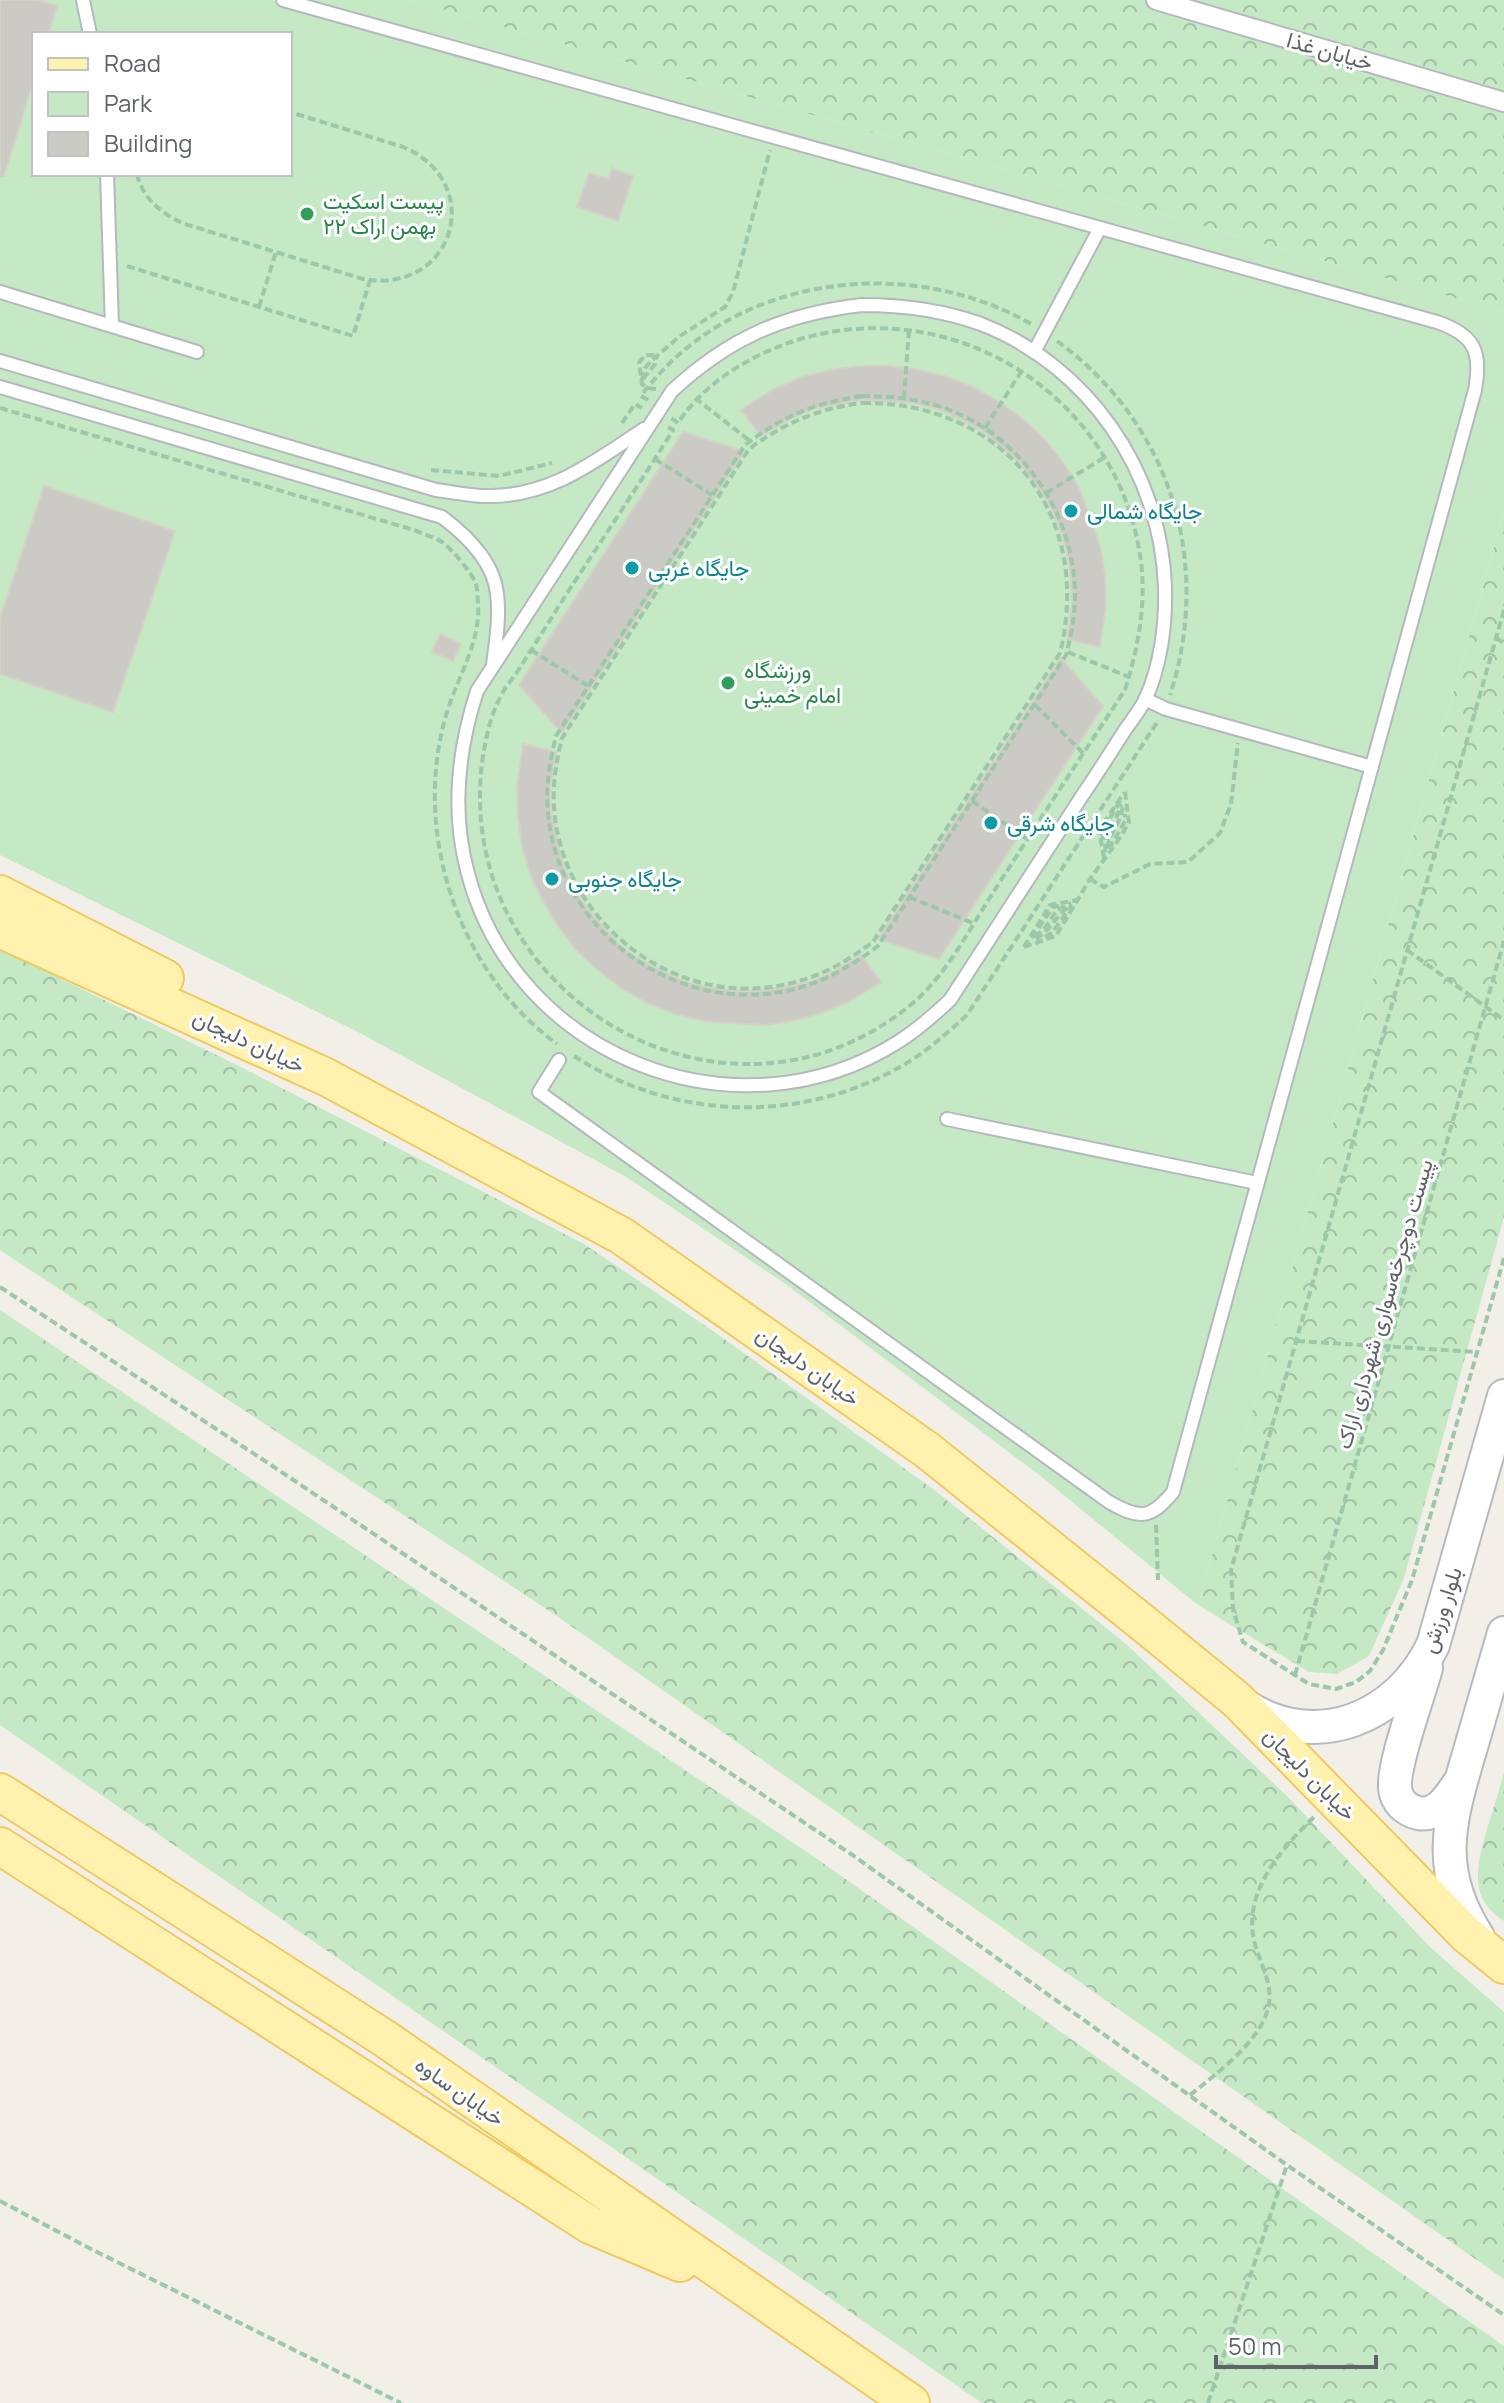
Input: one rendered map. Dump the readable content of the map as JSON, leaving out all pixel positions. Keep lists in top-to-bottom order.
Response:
{
  "streets": {
    "main road": ["خیابان دلیجان", "بلوار ورزش", "خیابان ساوه"],
    "street": ["خیابان غذا"],
    "path": ["پیست دوچرخه‌سواری شهرداری اراک"]
  },
  "crossings": [
    ["خیابان دلیجان", "بلوار ورزش"]
  ],
  "places": [
    "پیست اسکیت ۲۲ بهمن اراک",
    "جایگاه شمالی",
    "جایگاه غربی",
    "ورزشگاه امام خمینی",
    "جایگاه شرقی",
    "جایگاه جنوبی"
  ],
  "legend": ["Road", "Park", "Building"],
  "scale_bar": "50 m"
}
